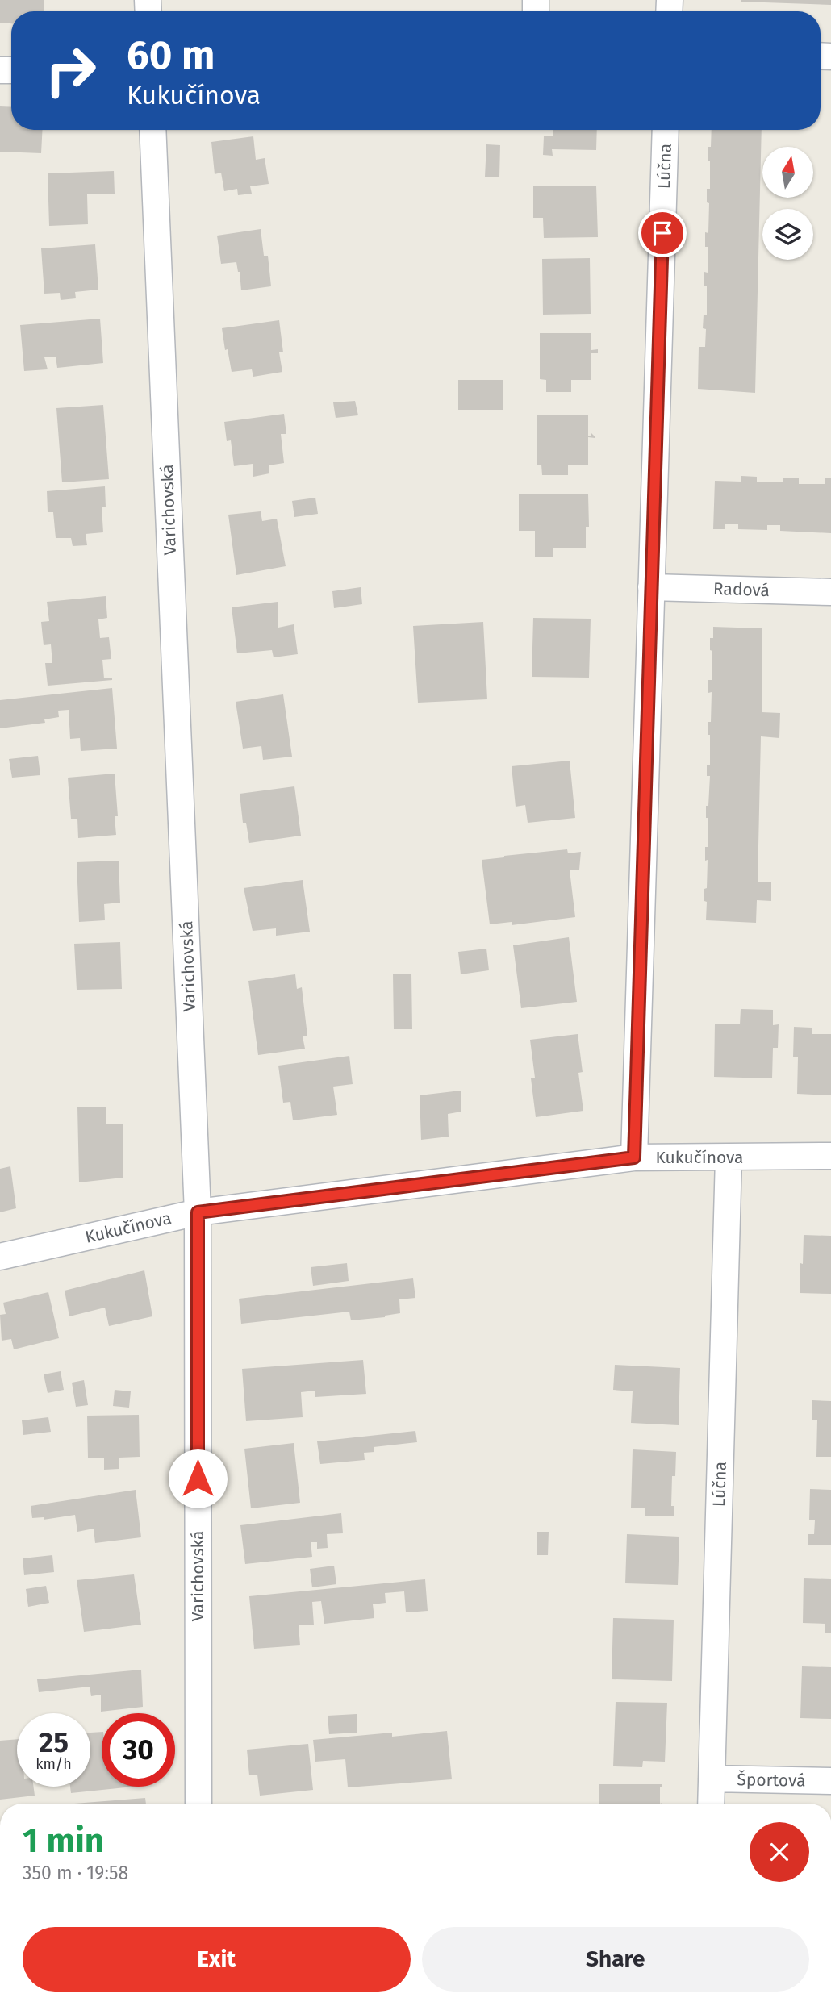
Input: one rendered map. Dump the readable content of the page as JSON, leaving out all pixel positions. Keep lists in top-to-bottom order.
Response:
{
  "streets": {
    "street": [
      "Lúčna",
      "Varichovská",
      "Radová",
      "Kukučínova",
      "Športová"
    ]
  },
  "crossings": [
    ["Lúčna", "Radová"],
    ["Lúčna", "Kukučínova"],
    ["Lúčna", "Športová"],
    ["Varichovská", "Kukučínova"]
  ],
  "north": "top",
  "page": {
    "turn": ["60 m", "Kukučínova"],
    "speed": "25 km/h",
    "limit": "30",
    "heading": ["1 min", "350 m · 19:58"],
    "buttons": ["Exit", "Share"]
  }
}
